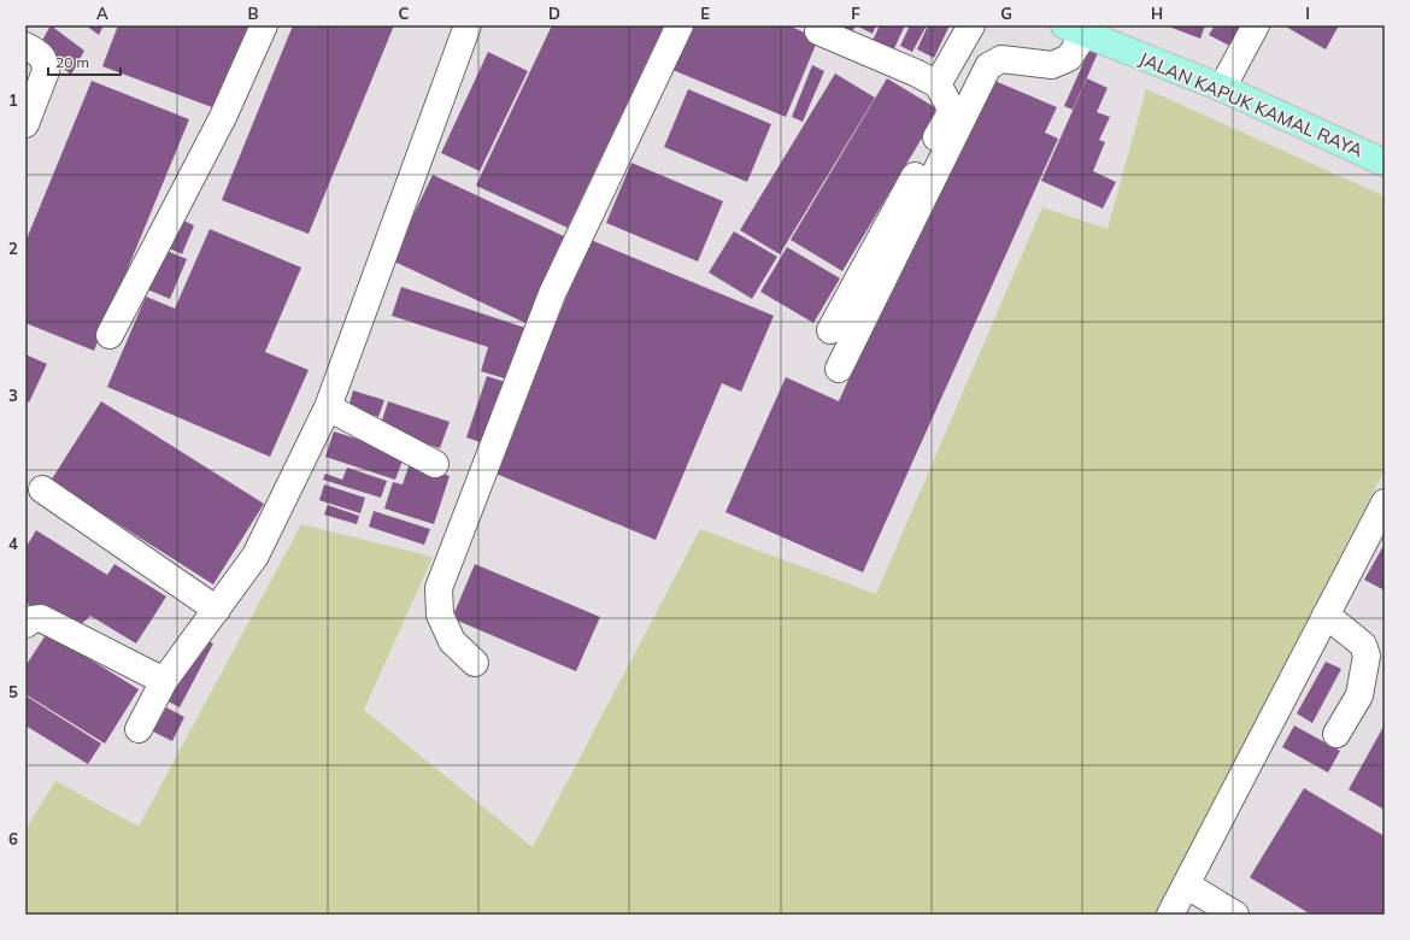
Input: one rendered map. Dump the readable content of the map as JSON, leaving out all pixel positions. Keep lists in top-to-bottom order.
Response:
{
  "streets": {
    "main road": ["JALAN KAPUK KAMAL RAYA"]
  },
  "scale_bar": "20 m",
  "grid": {
    "columns": [
      "A",
      "B",
      "C",
      "D",
      "E",
      "F",
      "G",
      "H",
      "I"
    ],
    "rows": [
      "1",
      "2",
      "3",
      "4",
      "5",
      "6"
    ]
  }
}
